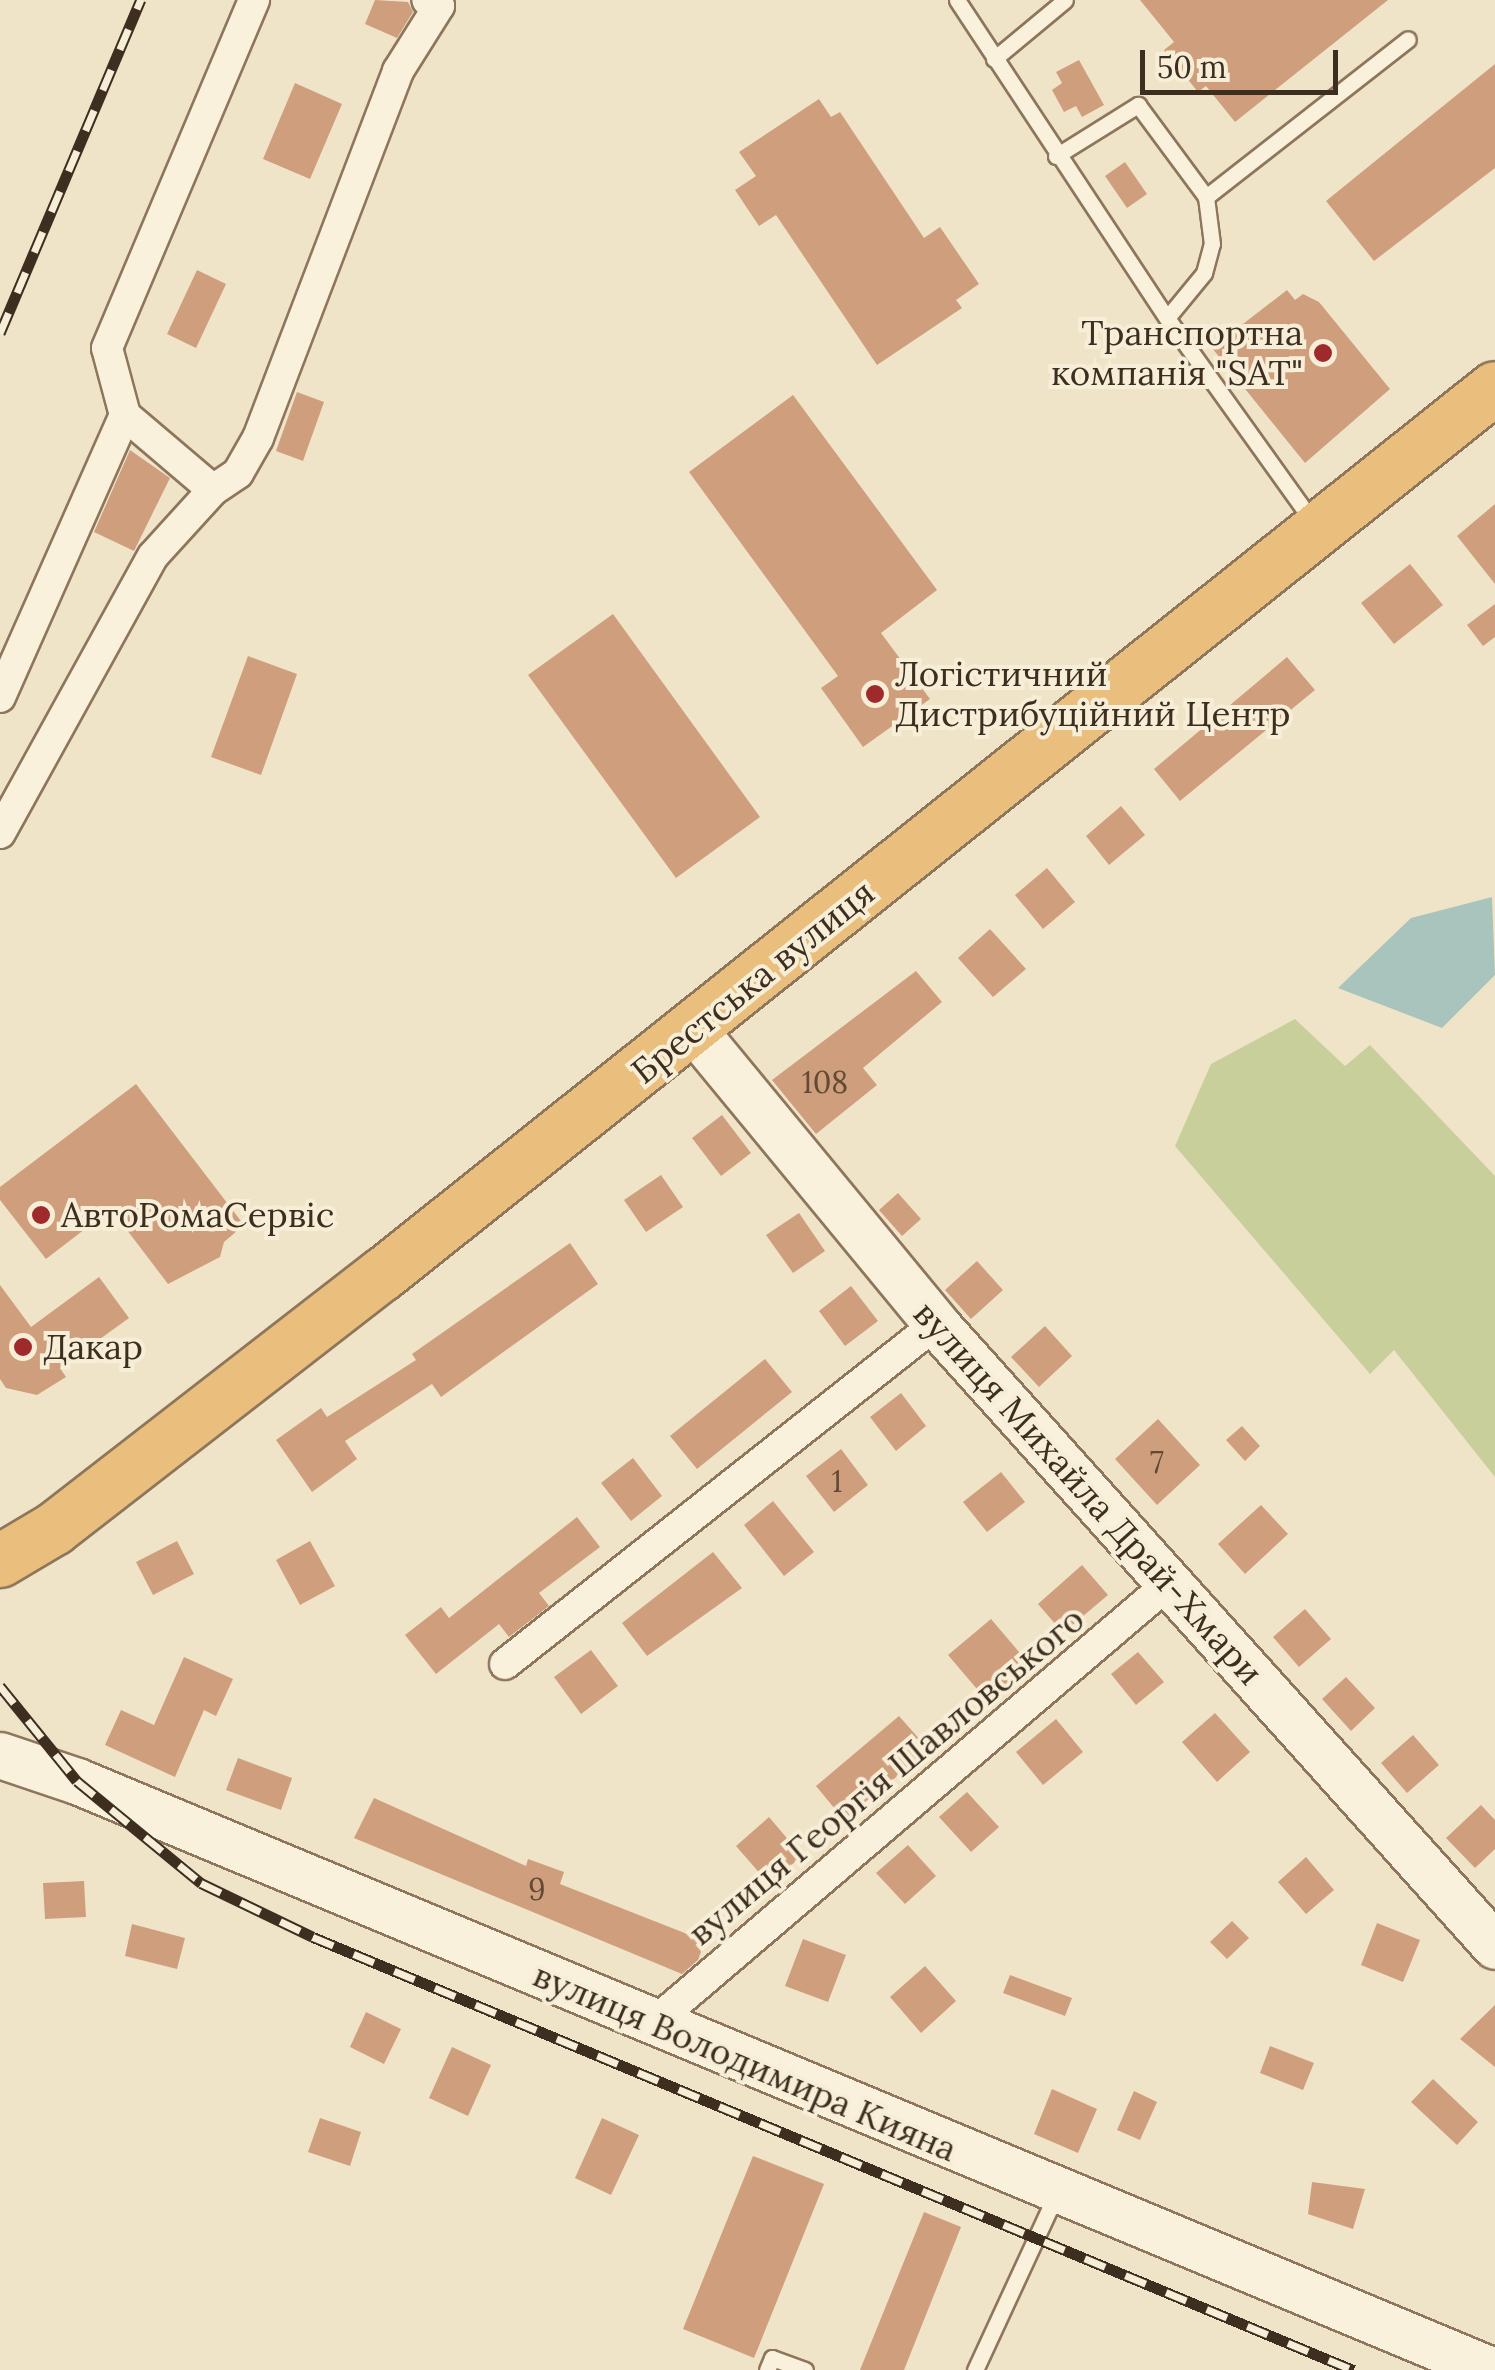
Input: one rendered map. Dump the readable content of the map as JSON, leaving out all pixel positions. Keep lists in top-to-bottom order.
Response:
{
  "streets": {
    "highway": ["Брестська вулиця"],
    "main road": ["вулиця Михайла Драй-Хмари", "вулиця Володимира Кияна"],
    "street": ["вулиця Георгія Шавловського"]
  },
  "crossings": [
    ["Брестська вулиця", "вулиця Михайла Драй-Хмари"],
    ["вулиця Михайла Драй-Хмари", "вулиця Георгія Шавловського"],
    ["вулиця Георгія Шавловського", "вулиця Володимира Кияна"]
  ],
  "places": [
    "Транспортна компанія \"SAT\"",
    "Логістичний Дистрибуційний Центр",
    "АвтоРомаСервіс",
    "Дакар"
  ],
  "house_numbers": [
    "108",
    "7",
    "1",
    "9"
  ],
  "scale_bar": "50 m"
}
